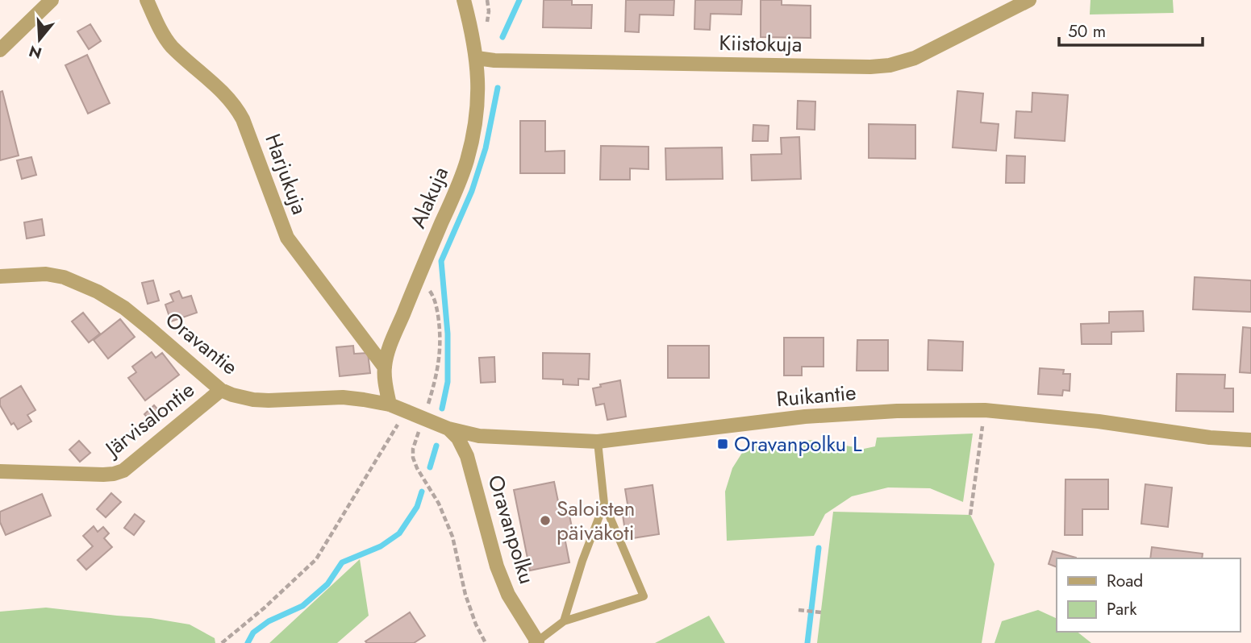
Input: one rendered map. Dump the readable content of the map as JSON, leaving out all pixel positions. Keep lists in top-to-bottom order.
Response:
{
  "streets": {
    "street": [
      "Kiistokuja",
      "Harjukuja",
      "Alakuja",
      "Oravantie",
      "Ruikantie",
      "Järvisalontie",
      "Oravanpolku"
    ]
  },
  "crossings": [
    ["Kiistokuja", "Alakuja"],
    ["Harjukuja", "Alakuja"],
    ["Alakuja", "Oravantie"],
    ["Alakuja", "Ruikantie"],
    ["Oravantie", "Ruikantie"],
    ["Oravantie", "Järvisalontie"],
    ["Ruikantie", "Oravanpolku"]
  ],
  "places": {
    "transit": ["Oravanpolku L"],
    "other": ["Saloisten päiväkoti"]
  },
  "legend": ["Road", "Park"],
  "scale_bar": "50 m",
  "north": "bottom"
}
